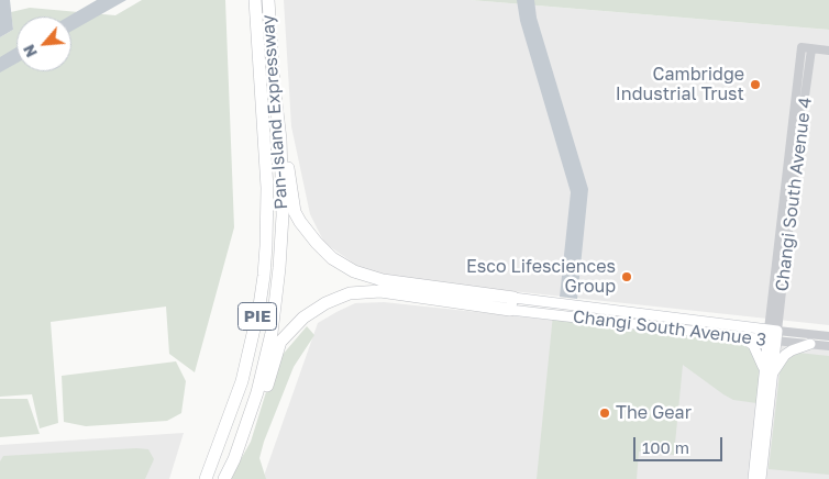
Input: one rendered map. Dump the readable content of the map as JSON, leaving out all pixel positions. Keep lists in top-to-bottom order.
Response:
{
  "streets": {
    "highway": ["Pan-Island Expressway", "PIE"],
    "main road": ["Changi South Avenue 3"],
    "street": ["Changi South Avenue 4"]
  },
  "crossings": [
    ["Pan-Island Expressway", "PIE"],
    ["Changi South Avenue 4", "Changi South Avenue 3"]
  ],
  "places": ["Cambridge Industrial Trust", "Esco Lifesciences Group", "The Gear"],
  "scale_bar": "100 m",
  "north": "bottom left"
}
